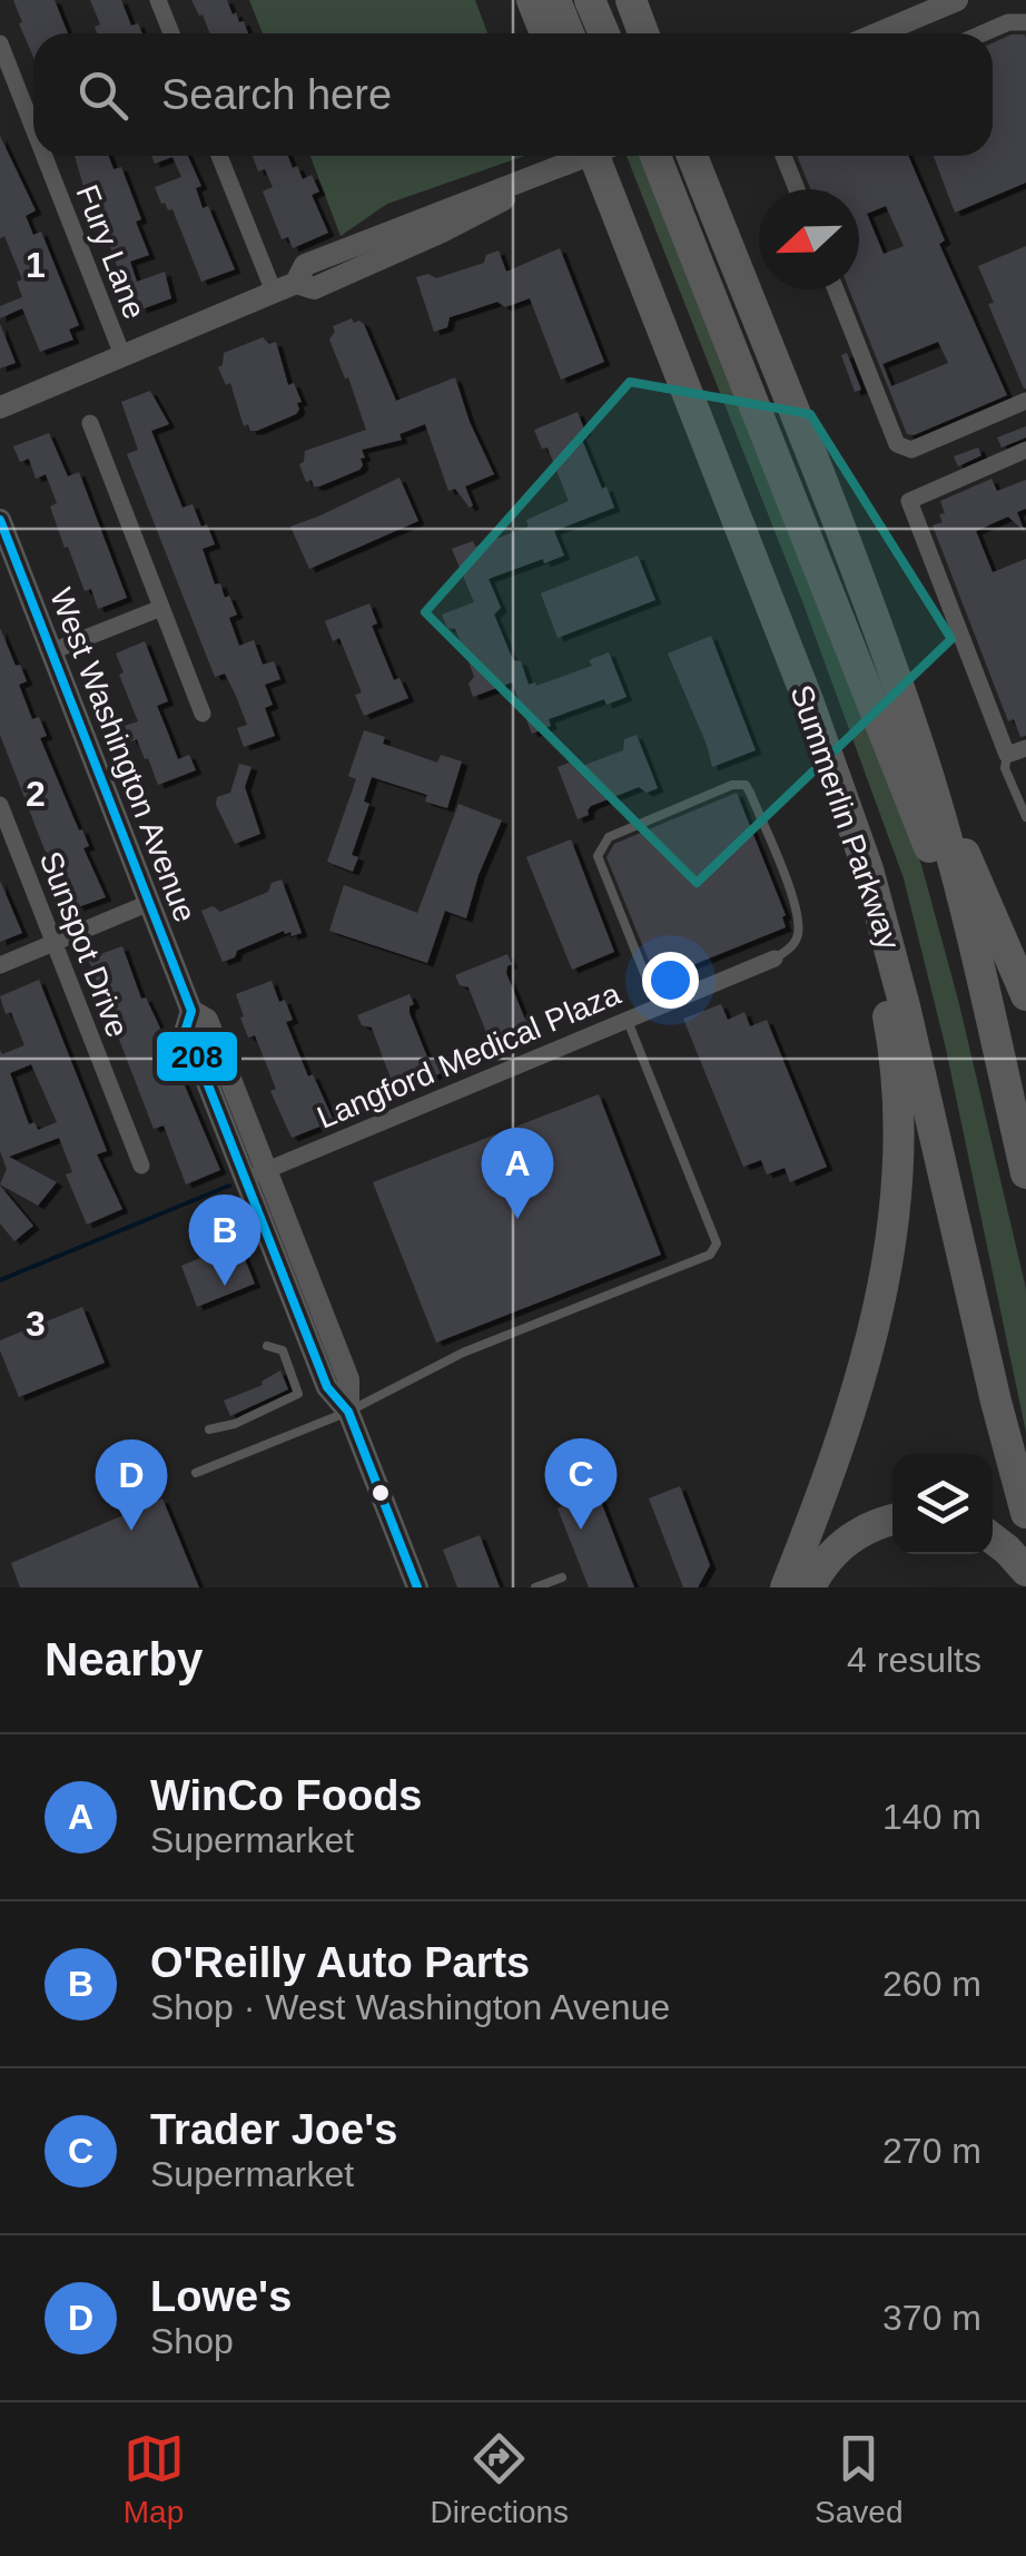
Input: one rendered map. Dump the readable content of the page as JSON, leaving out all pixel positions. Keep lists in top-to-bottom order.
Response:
{
  "streets": {
    "highway": ["Summerlin Parkway"],
    "main road": ["West Washington Avenue"],
    "street": ["Fury Lane", "Sunspot Drive", "Langford Medical Plaza"]
  },
  "crossings": [
    ["West Washington Avenue", "Langford Medical Plaza"]
  ],
  "lines": ["transit line 208"],
  "north": "left",
  "page": {
    "search": "Search here",
    "pins": [
      "A",
      "B",
      "C",
      "D"
    ],
    "heading": ["Nearby", "4 results"],
    "list": [
      {
        "mark": "A",
        "name": "WinCo Foods",
        "note": "Supermarket",
        "value": "140 m"
      },
      {
        "mark": "B",
        "name": "O'Reilly Auto Parts",
        "note": "Shop · West Washington Avenue",
        "value": "260 m"
      },
      {
        "mark": "C",
        "name": "Trader Joe's",
        "note": "Supermarket",
        "value": "270 m"
      },
      {
        "mark": "D",
        "name": "Lowe's",
        "note": "Shop",
        "value": "370 m"
      }
    ],
    "nav": ["Map", "Directions", "Saved"]
  },
  "grid": {
    "rows": ["1", "2", "3"]
  }
}
